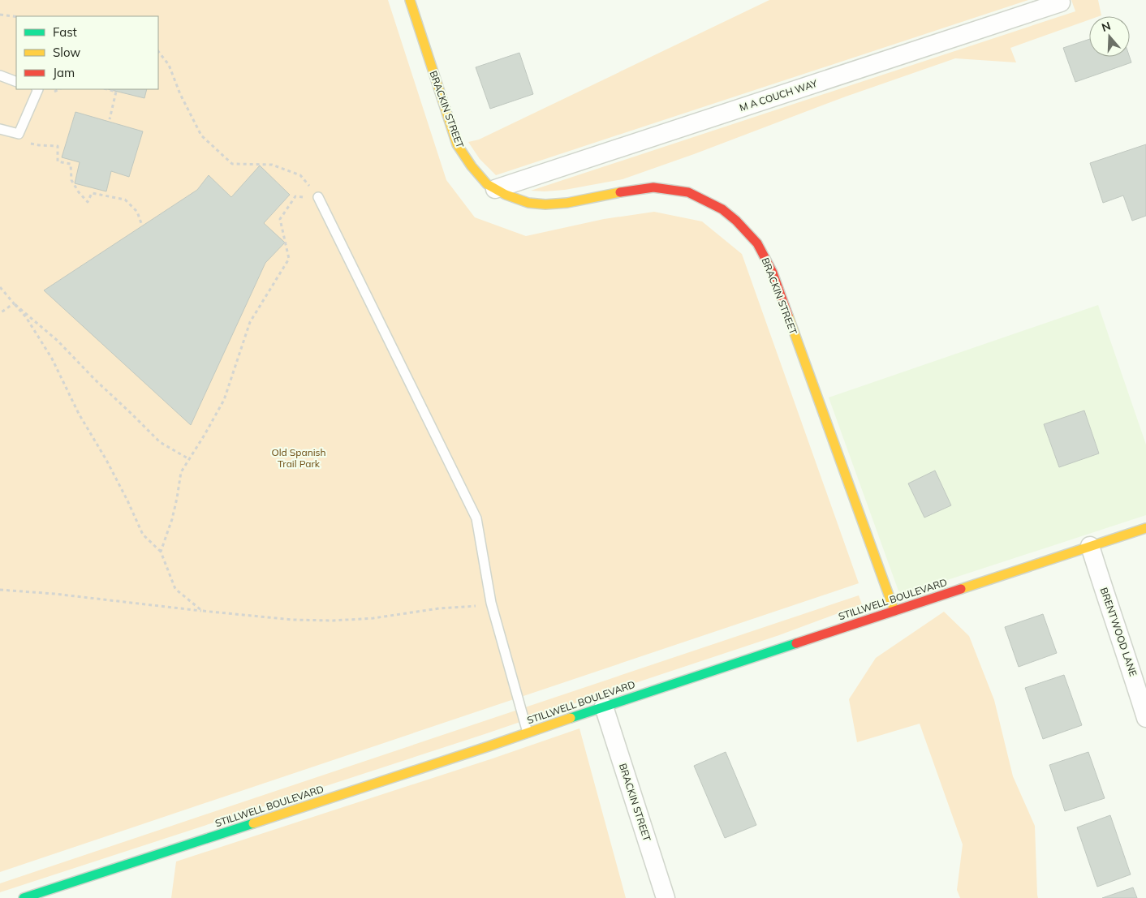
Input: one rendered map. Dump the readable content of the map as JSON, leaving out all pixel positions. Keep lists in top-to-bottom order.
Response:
{
  "streets": {
    "street": [
      "M A COUCH WAY",
      "BRACKIN STREET",
      "STILLWELL BOULEVARD",
      "BRENTWOOD LANE"
    ]
  },
  "crossings": [
    ["M A COUCH WAY", "BRACKIN STREET"],
    ["BRACKIN STREET", "STILLWELL BOULEVARD"],
    ["STILLWELL BOULEVARD", "BRENTWOOD LANE"]
  ],
  "parks": ["Old Spanish Trail Park"],
  "legend": ["Fast", "Slow", "Jam"],
  "north": "top"
}
